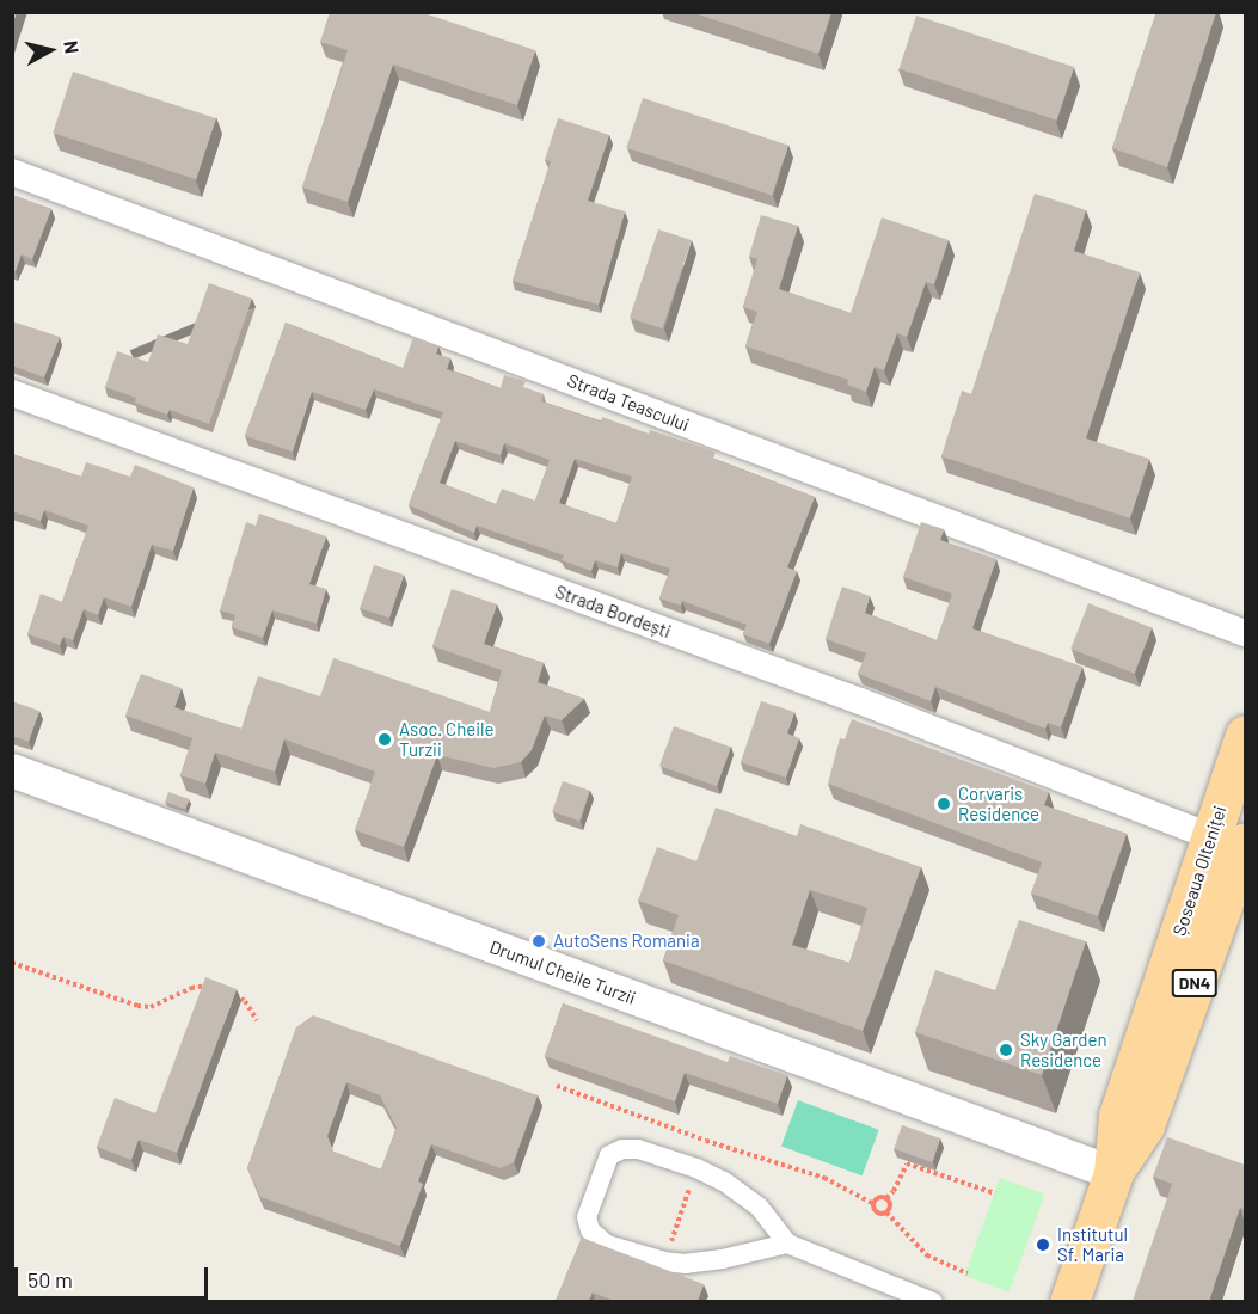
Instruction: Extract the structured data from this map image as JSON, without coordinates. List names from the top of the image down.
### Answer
{
  "streets": {
    "main road": ["Șoseaua Olteniței", "DN4"],
    "street": ["Strada Teascului", "Strada Bordești", "Drumul Cheile Turzii"]
  },
  "crossings": [
    ["Strada Bordești", "Șoseaua Olteniței"],
    ["Șoseaua Olteniței", "Drumul Cheile Turzii"]
  ],
  "places": [
    "Asoc. Cheile Turzii",
    "Corvaris Residence",
    "AutoSens Romania",
    "Sky Garden Residence",
    "Institutul Sf. Maria"
  ],
  "scale_bar": "50 m",
  "north": "right"
}
